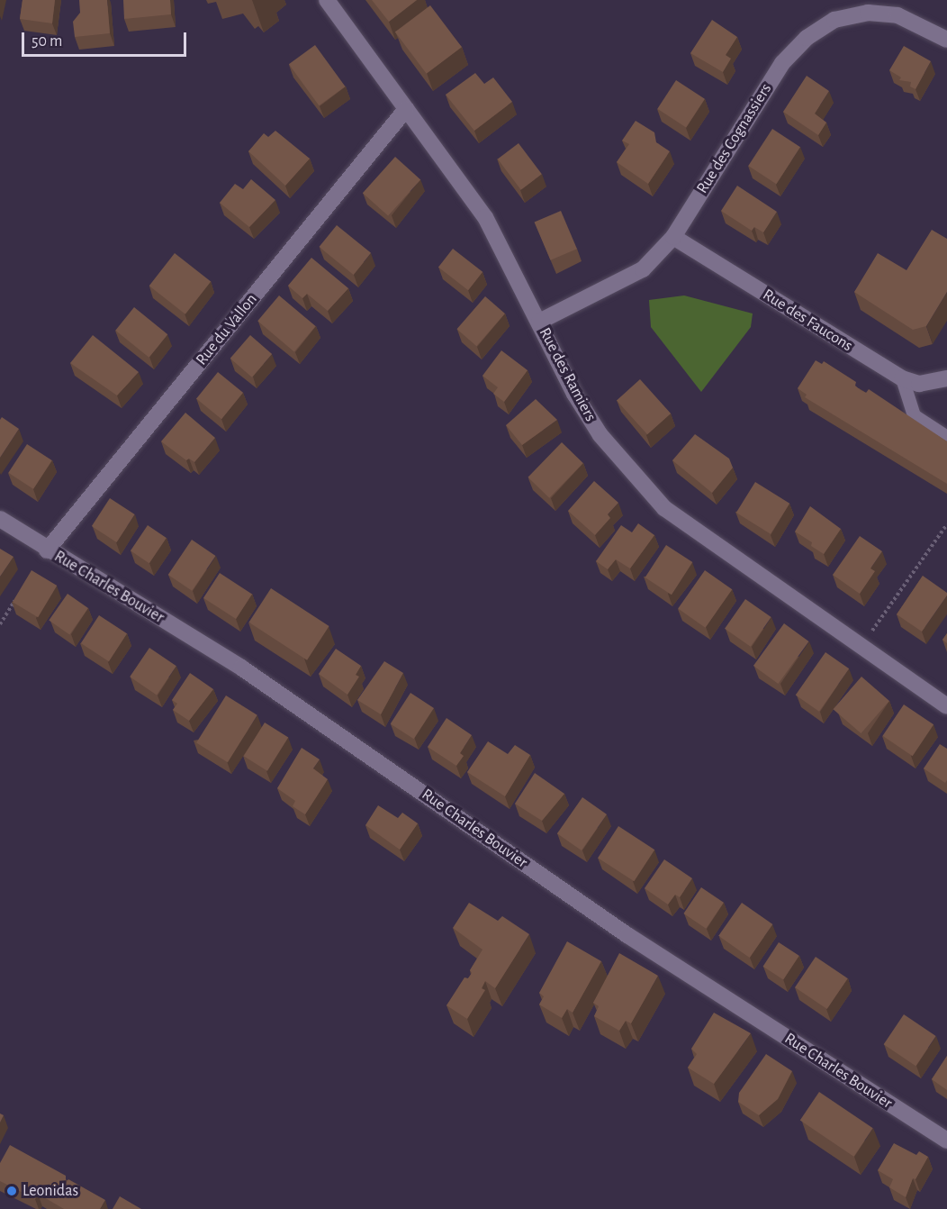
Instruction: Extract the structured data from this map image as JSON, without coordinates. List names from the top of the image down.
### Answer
{
  "streets": {
    "street": [
      "Rue des Cognassiers",
      "Rue des Faucons",
      "Rue du Vallon",
      "Rue des Ramiers",
      "Rue Charles Bouvier"
    ]
  },
  "crossings": [
    ["Rue des Cognassiers", "Rue des Faucons"],
    ["Rue des Cognassiers", "Rue des Ramiers"],
    ["Rue du Vallon", "Rue des Ramiers"],
    ["Rue du Vallon", "Rue Charles Bouvier"]
  ],
  "places": ["Leonidas"],
  "scale_bar": "50 m"
}
